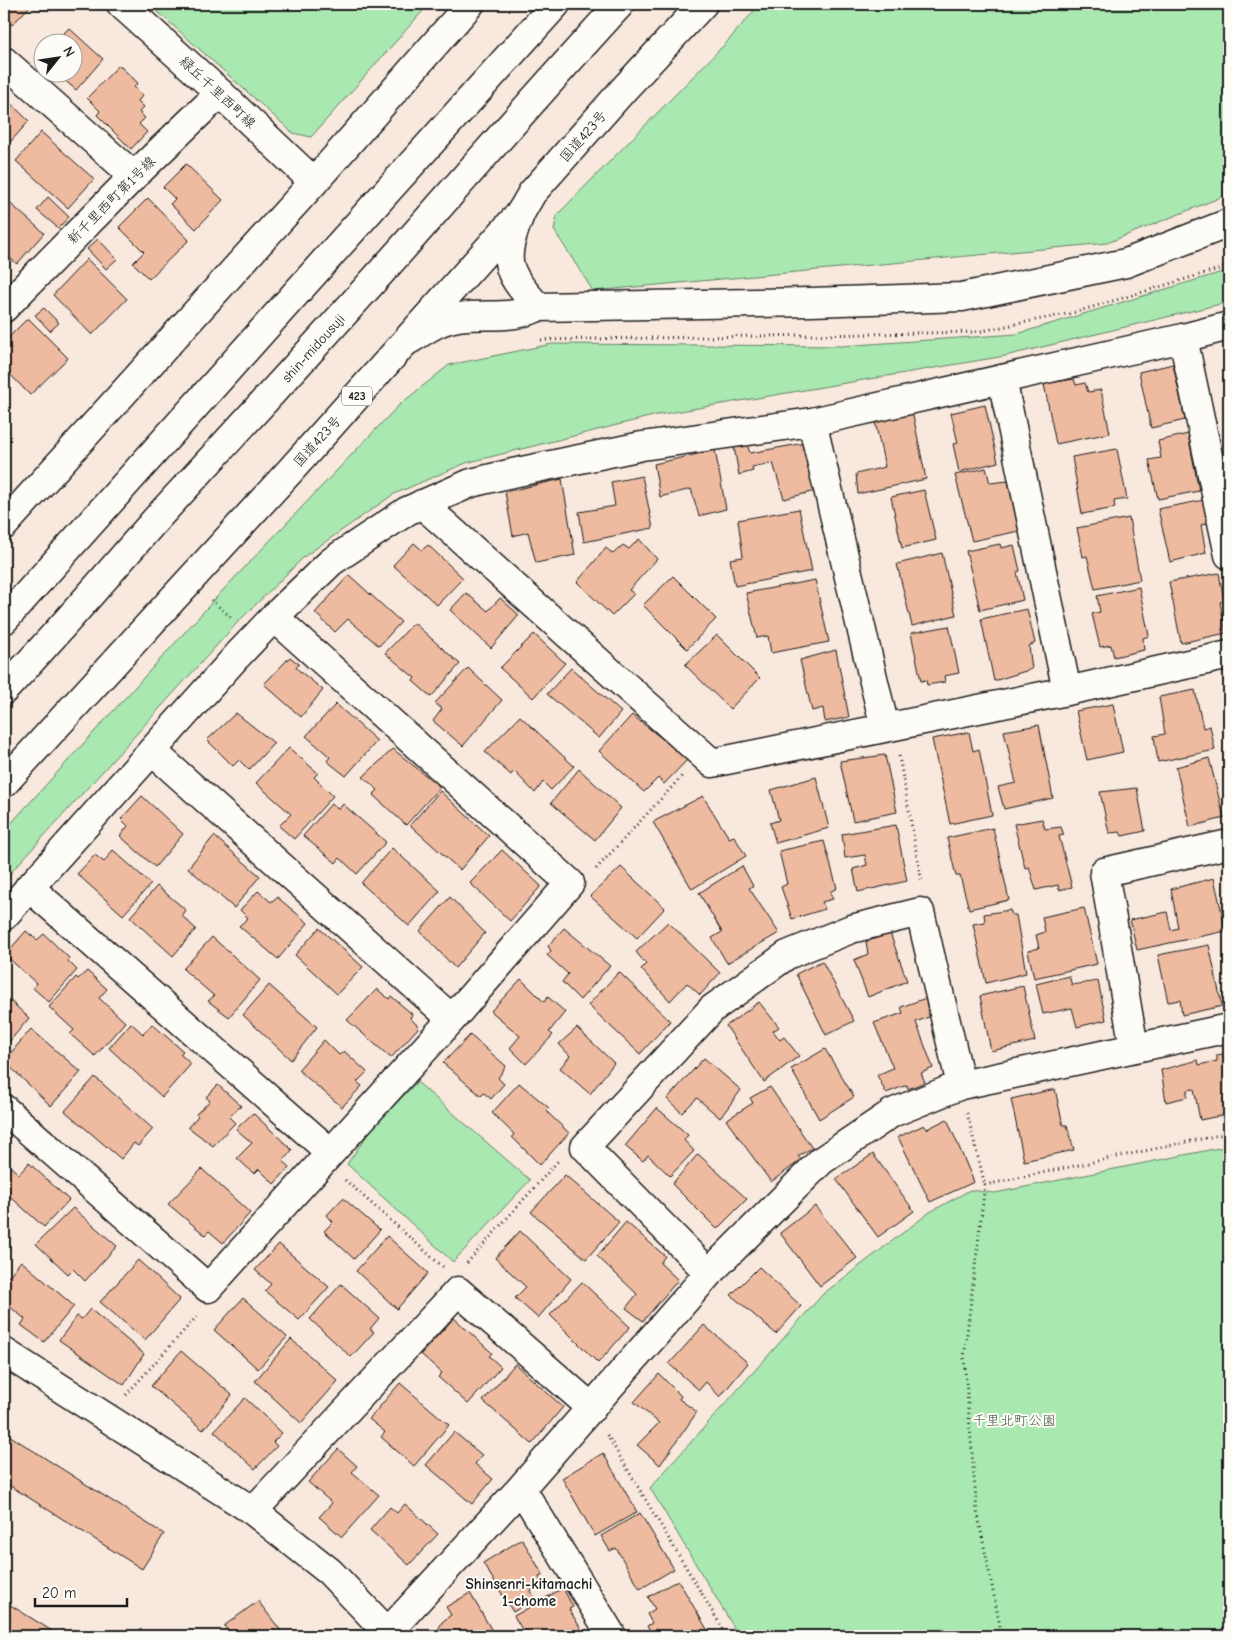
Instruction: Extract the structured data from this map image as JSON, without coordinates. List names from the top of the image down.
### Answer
{
  "streets": {
    "main road": [
      "緑丘千里西町線",
      "国道423号",
      "新千里西町第1号線",
      "shin-midousuji",
      "423"
    ]
  },
  "crossings": [
    ["緑丘千里西町線", "新千里西町第1号線"]
  ],
  "districts": ["Shinsenri-kitamachi 1-chome"],
  "parks": ["千里北町公園"],
  "scale_bar": "20 m",
  "north": "top right"
}
